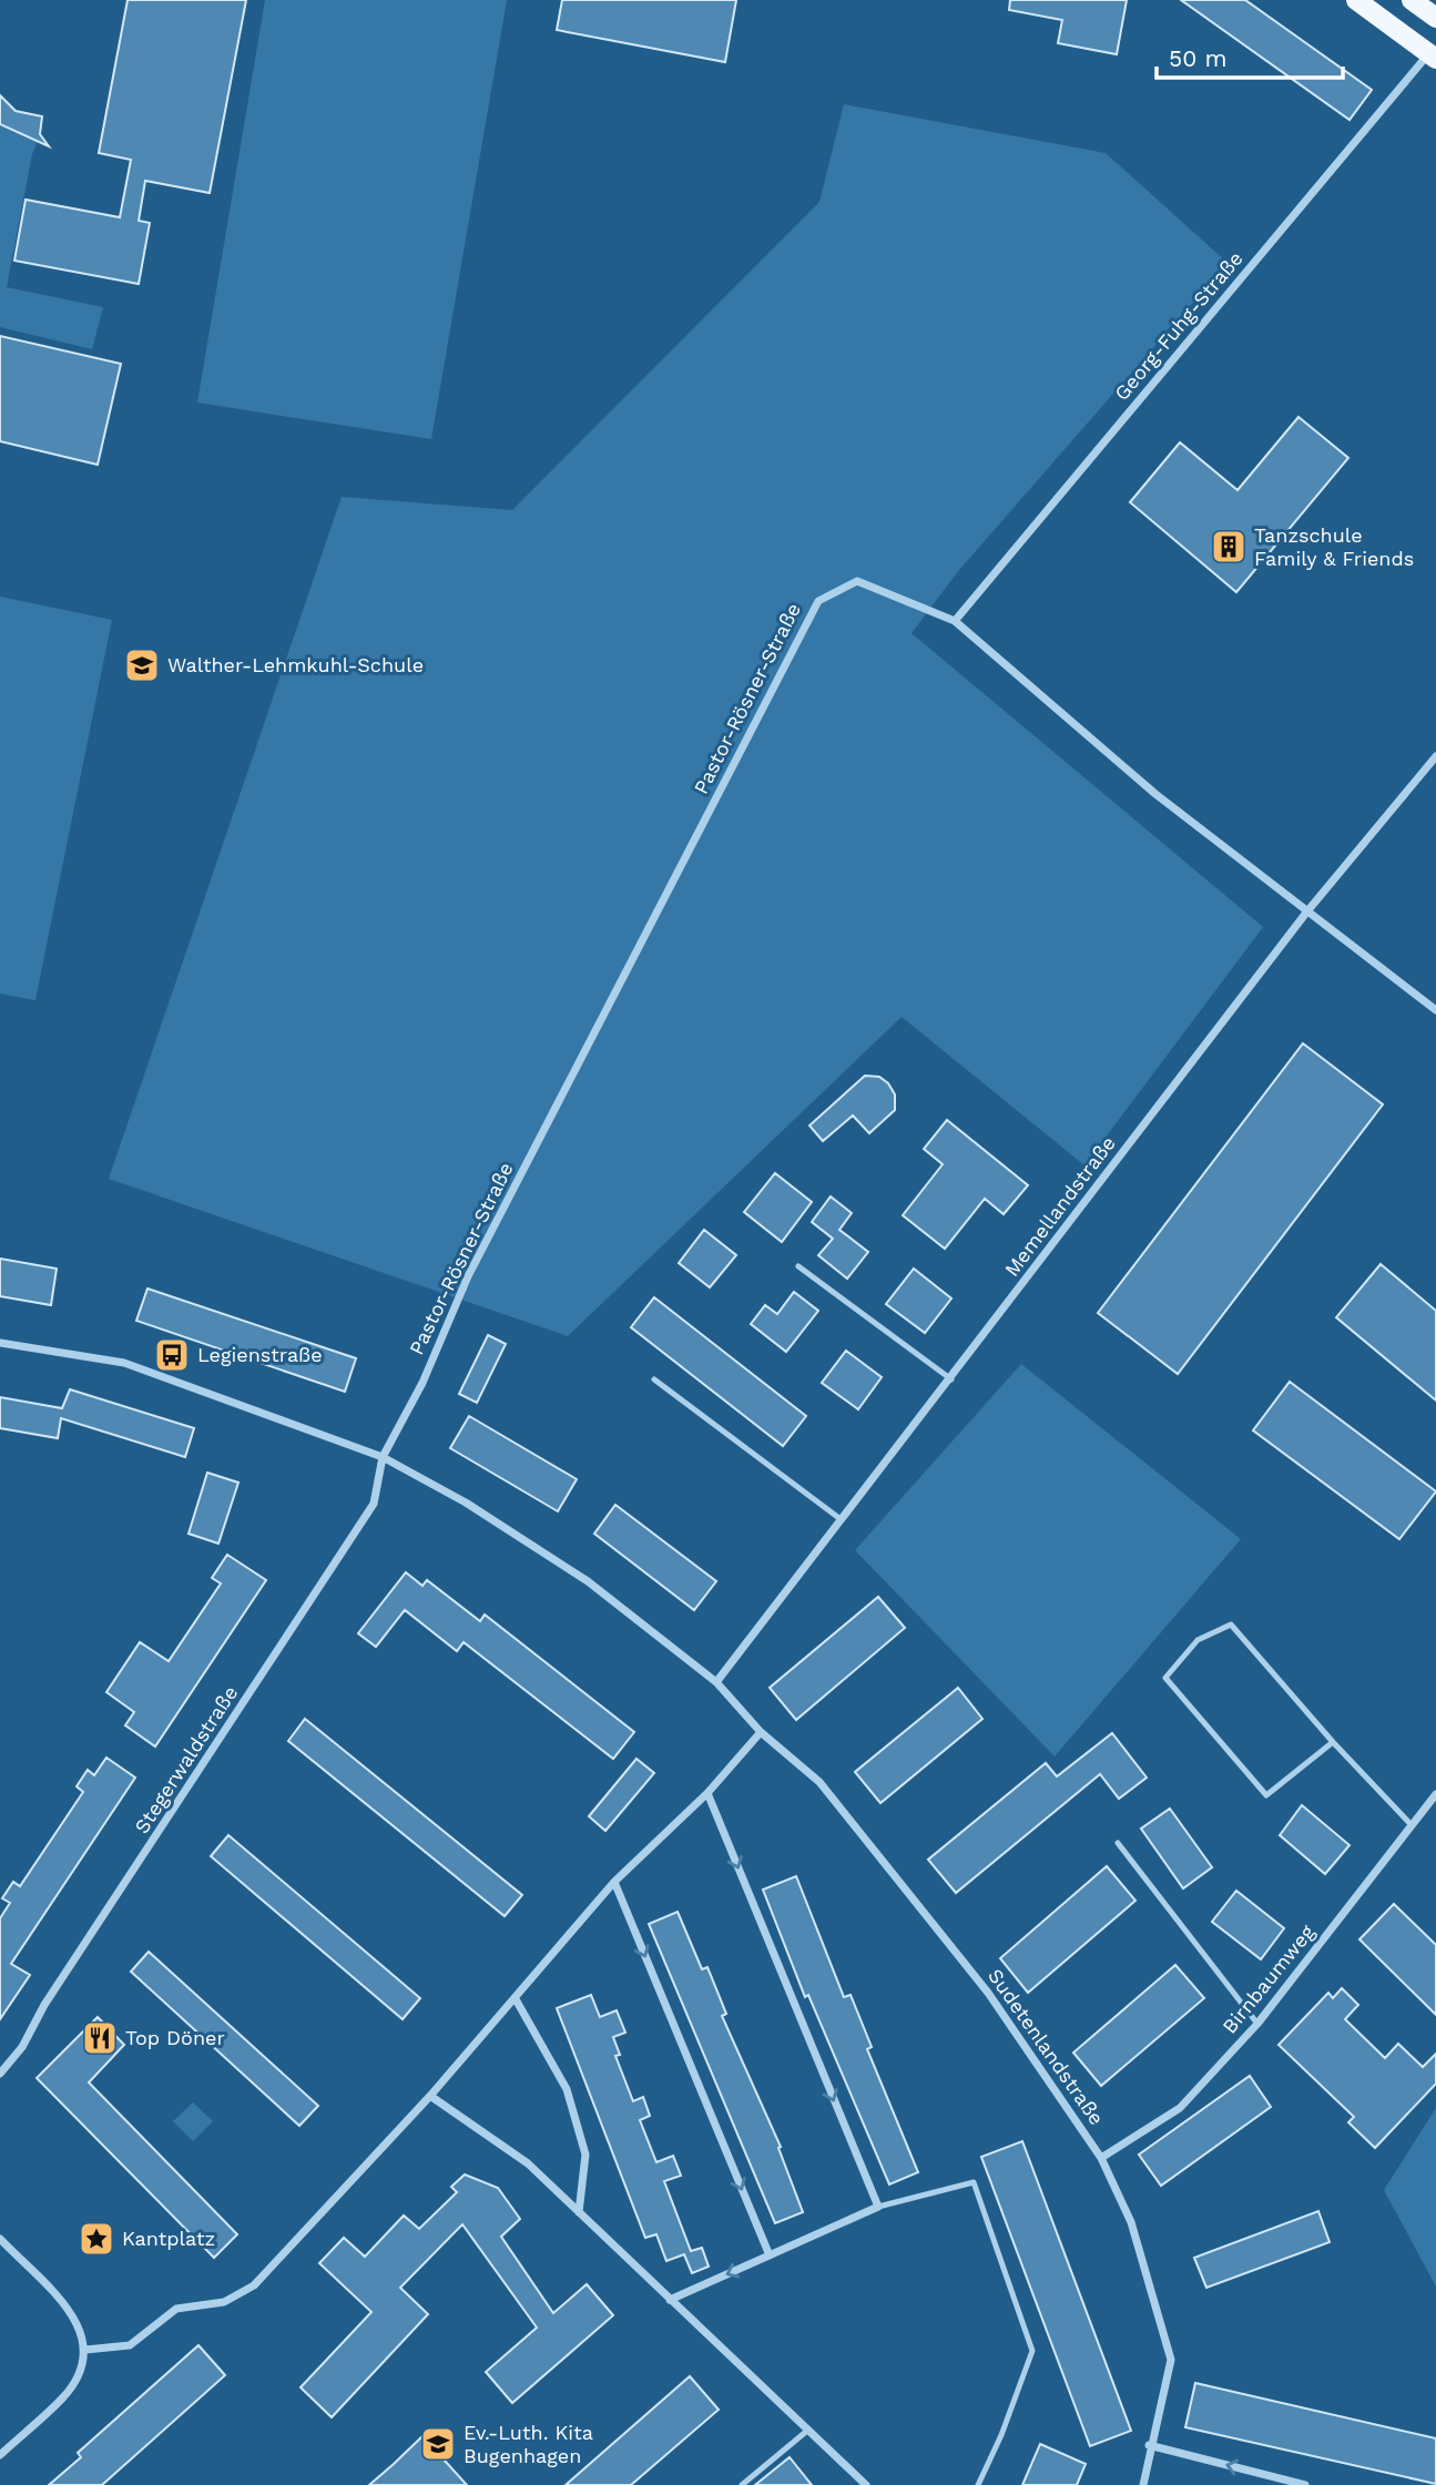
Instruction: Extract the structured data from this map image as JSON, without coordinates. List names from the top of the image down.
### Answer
{
  "streets": {
    "street": [
      "Georg-Fuhg-Straße",
      "Pastor-Rösner-Straße",
      "Memellandstraße",
      "Stegerwaldstraße",
      "Birnbaumweg",
      "Sudetenlandstraße"
    ]
  },
  "crossings": [
    ["Georg-Fuhg-Straße", "Pastor-Rösner-Straße"],
    ["Pastor-Rösner-Straße", "Memellandstraße"],
    ["Pastor-Rösner-Straße", "Stegerwaldstraße"],
    ["Memellandstraße", "Sudetenlandstraße"],
    ["Birnbaumweg", "Sudetenlandstraße"]
  ],
  "places": {
    "building": ["Tanzschule Family & Friends"],
    "school or university": ["Walther-Lehmkuhl-Schule", "Ev.-Luth. Kita Bugenhagen"],
    "bus stop": ["Legienstraße"],
    "restaurant": ["Top Döner"],
    "place": ["Kantplatz"]
  },
  "scale_bar": "50 m"
}
